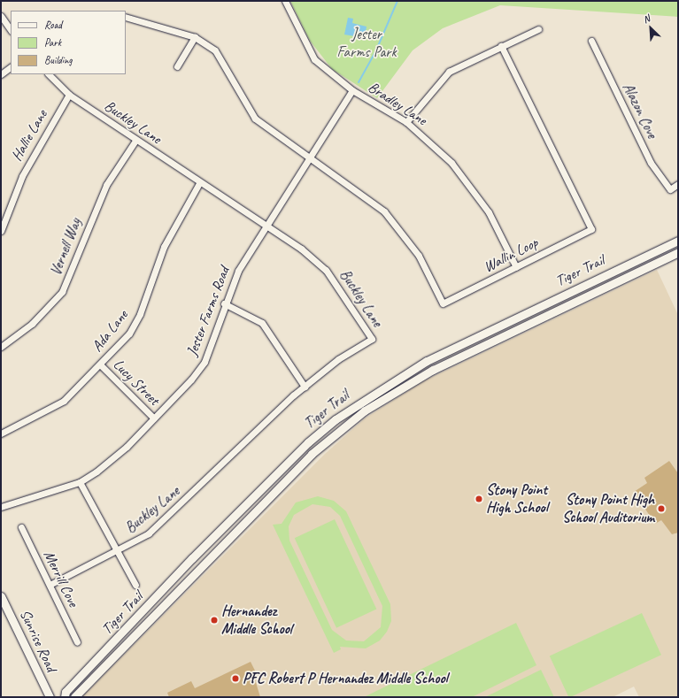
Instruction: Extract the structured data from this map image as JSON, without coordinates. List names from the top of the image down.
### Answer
{
  "streets": {
    "street": [
      "Bradley Lane",
      "Alazon Cove",
      "Buckley Lane",
      "Hallie Lane",
      "Vernell Way",
      "Wallin Loop",
      "Tiger Trail",
      "Jester Farms Road",
      "Ada Lane",
      "Lucy Street",
      "Merrill Cove",
      "Sunrise Road"
    ]
  },
  "crossings": [
    ["Bradley Lane", "Wallin Loop"],
    ["Bradley Lane", "Jester Farms Road"],
    ["Buckley Lane", "Hallie Lane"],
    ["Buckley Lane", "Vernell Way"],
    ["Buckley Lane", "Jester Farms Road"],
    ["Buckley Lane", "Ada Lane"],
    ["Buckley Lane", "Merrill Cove"],
    ["Wallin Loop", "Jester Farms Road"],
    ["Jester Farms Road", "Lucy Street"],
    ["Ada Lane", "Lucy Street"]
  ],
  "parks": ["Jester Farms Park"],
  "places": [
    "Stony Point High School",
    "Stony Point High School Auditorium",
    "Hernandez Middle School",
    "PFC Robert P Hernandez Middle School"
  ],
  "legend": ["Road", "Park", "Building"],
  "north": "top left"
}
